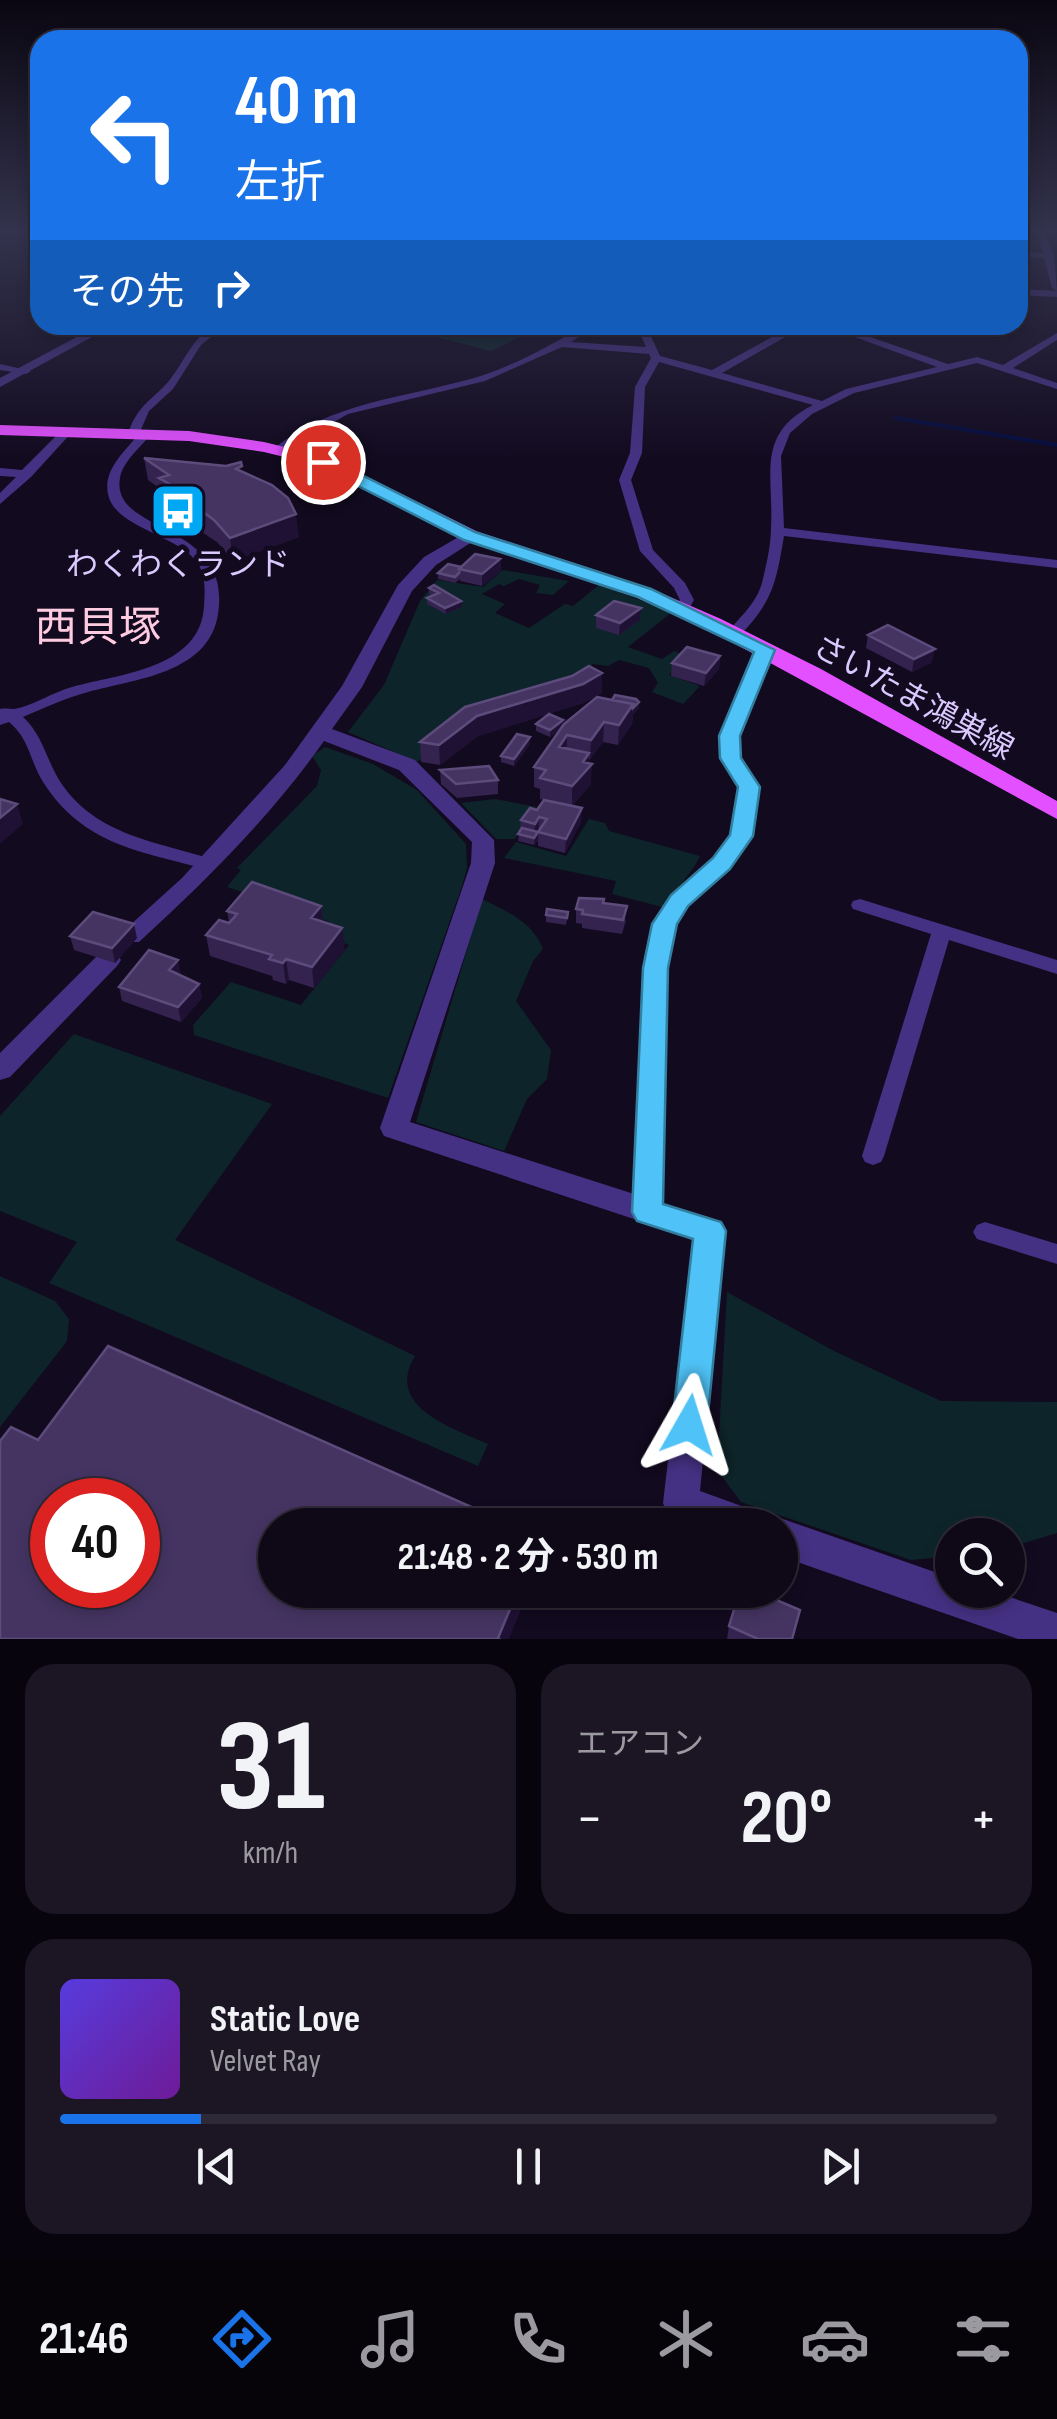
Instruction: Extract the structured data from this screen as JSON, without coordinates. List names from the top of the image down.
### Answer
{
  "streets": {
    "main road": ["さいたま鴻巣線"]
  },
  "districts": ["西貝塚"],
  "places": {
    "bus stop": ["わくわくランド"]
  },
  "page": {
    "turn": ["40 m", "左折"],
    "then": "その先",
    "limit": "40",
    "trip": "21:48 · 2 分 · 530 m",
    "tile": [
      ["31", "km/h"],
      "エアコン"
    ],
    "heat": ["−", "20°", "+"],
    "song": ["Static Love", "Velvet Ray"],
    "tabs": "21:46"
  }
}
